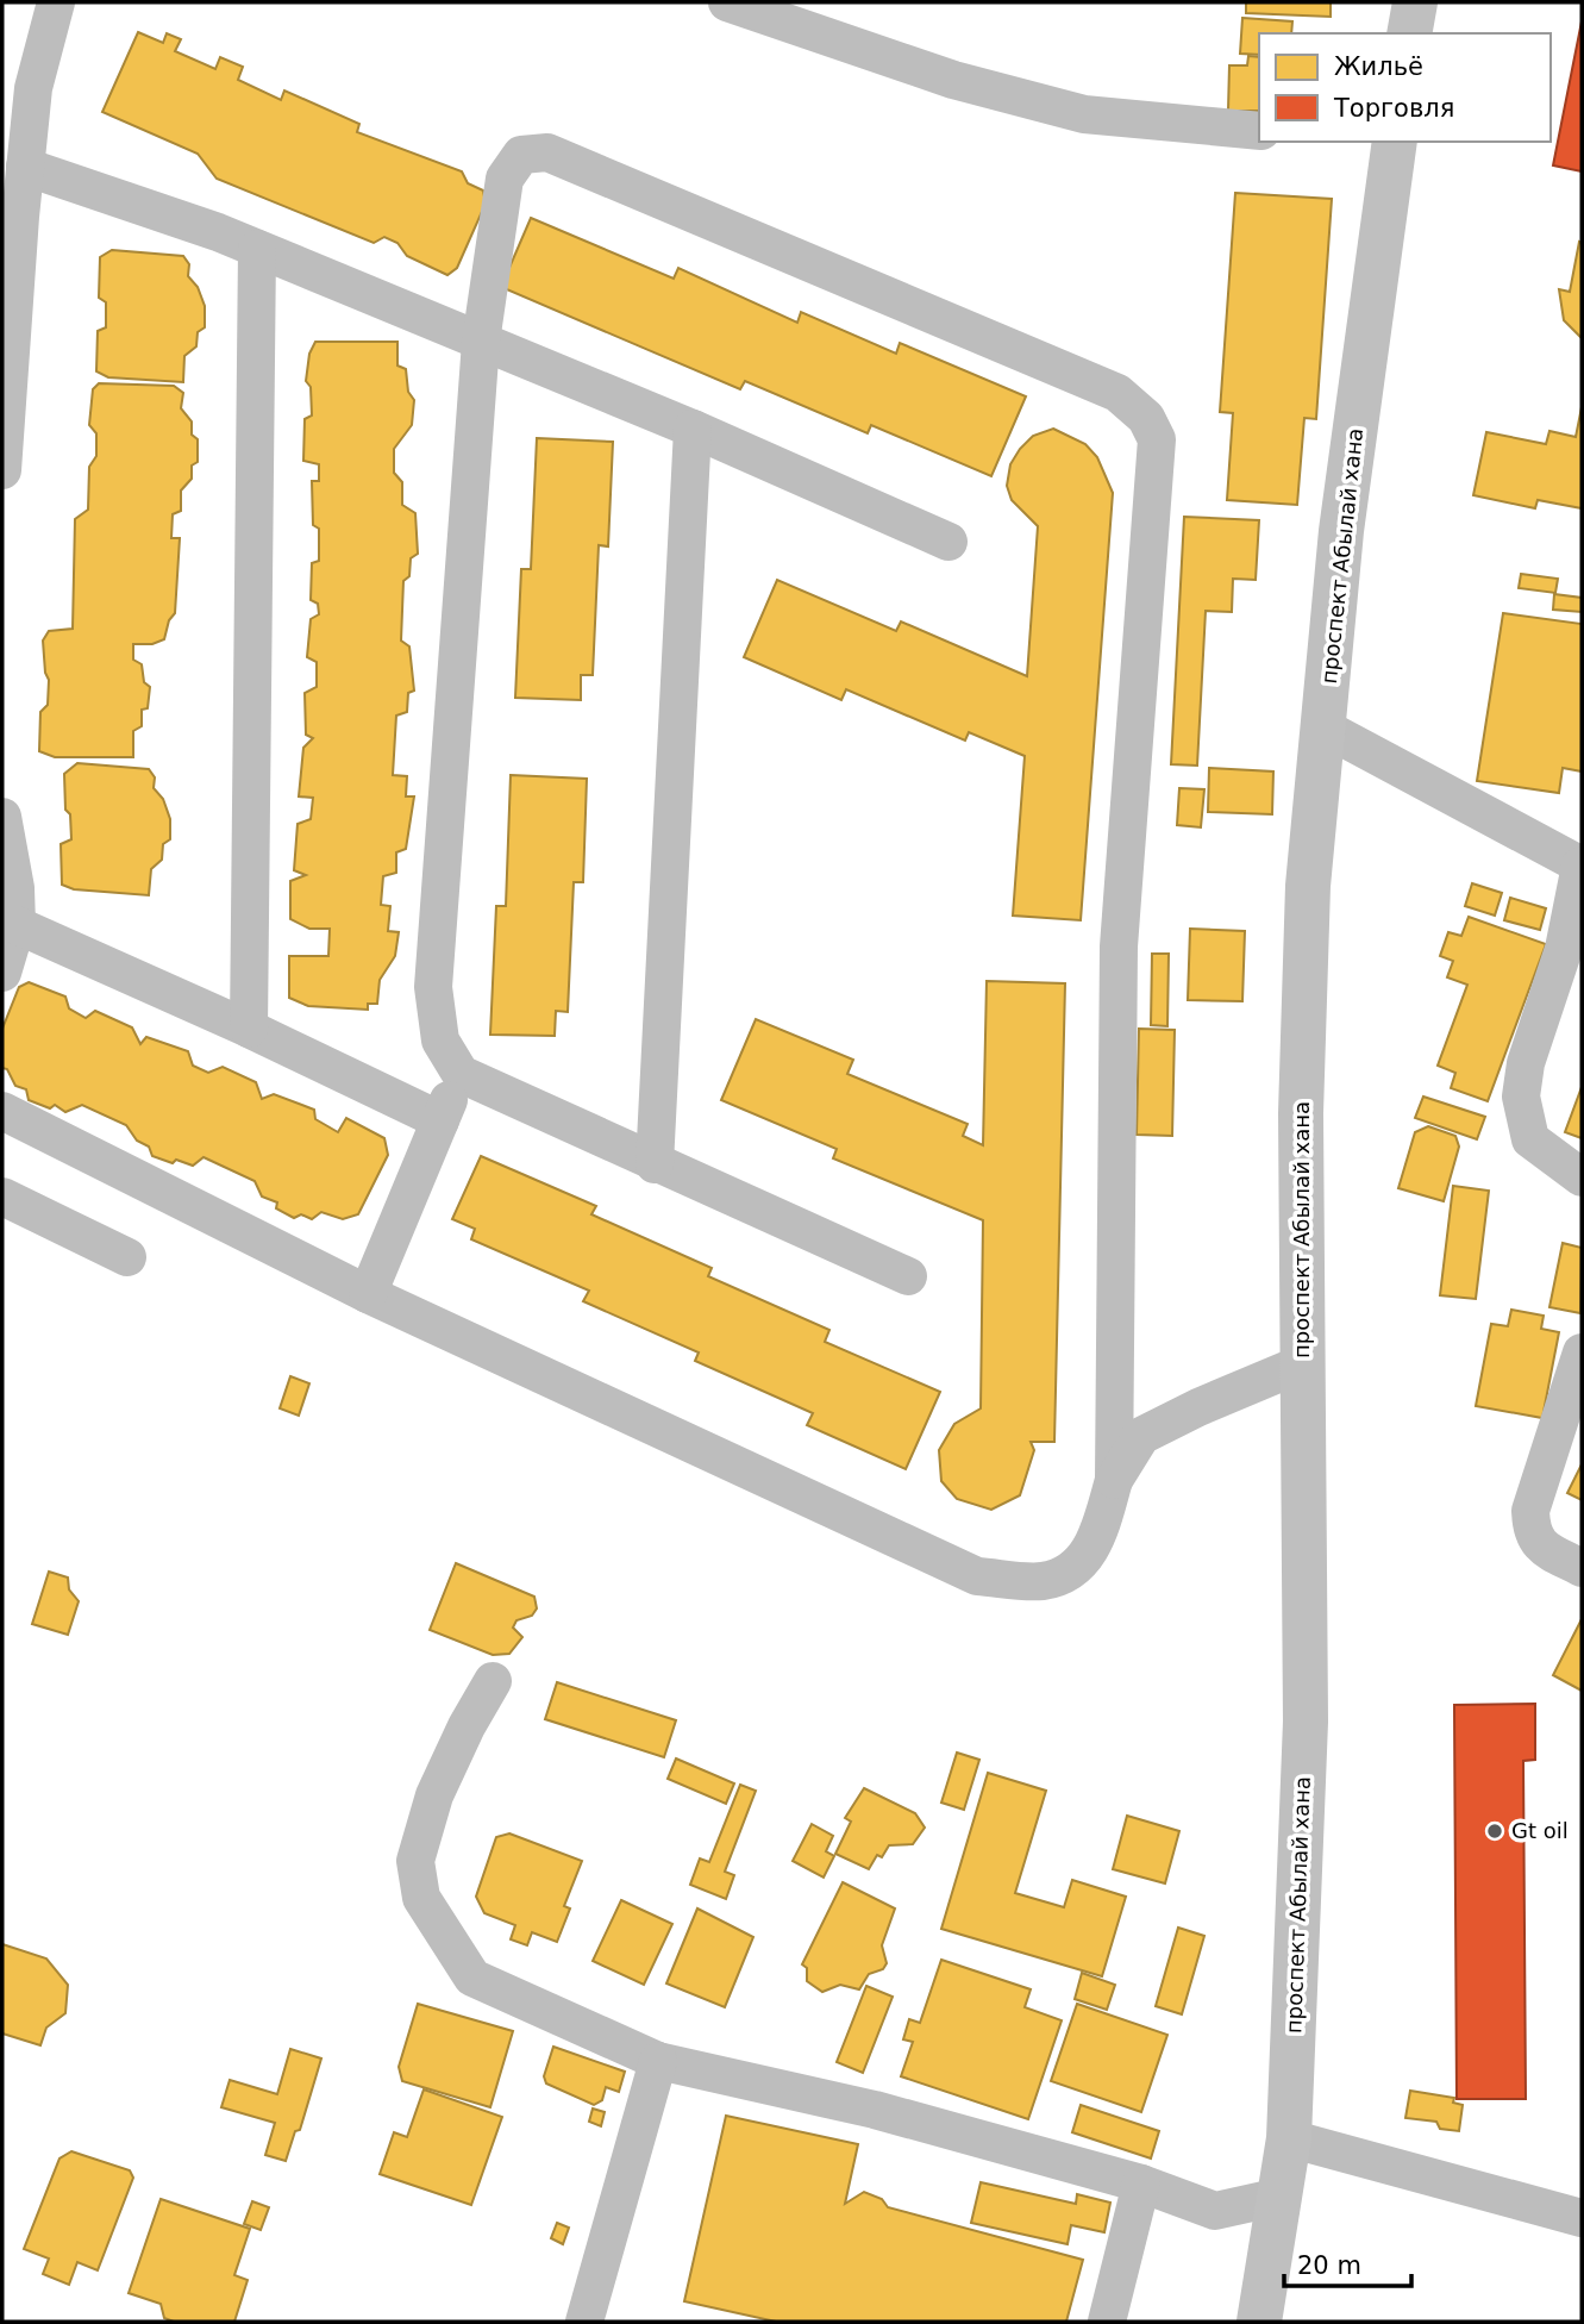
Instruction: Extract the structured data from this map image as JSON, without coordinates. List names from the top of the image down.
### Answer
{
  "streets": {
    "main road": ["проспект Абылай хана"]
  },
  "places": ["Gt oil"],
  "legend": ["Жильё", "Торговля"],
  "scale_bar": "20 m"
}
